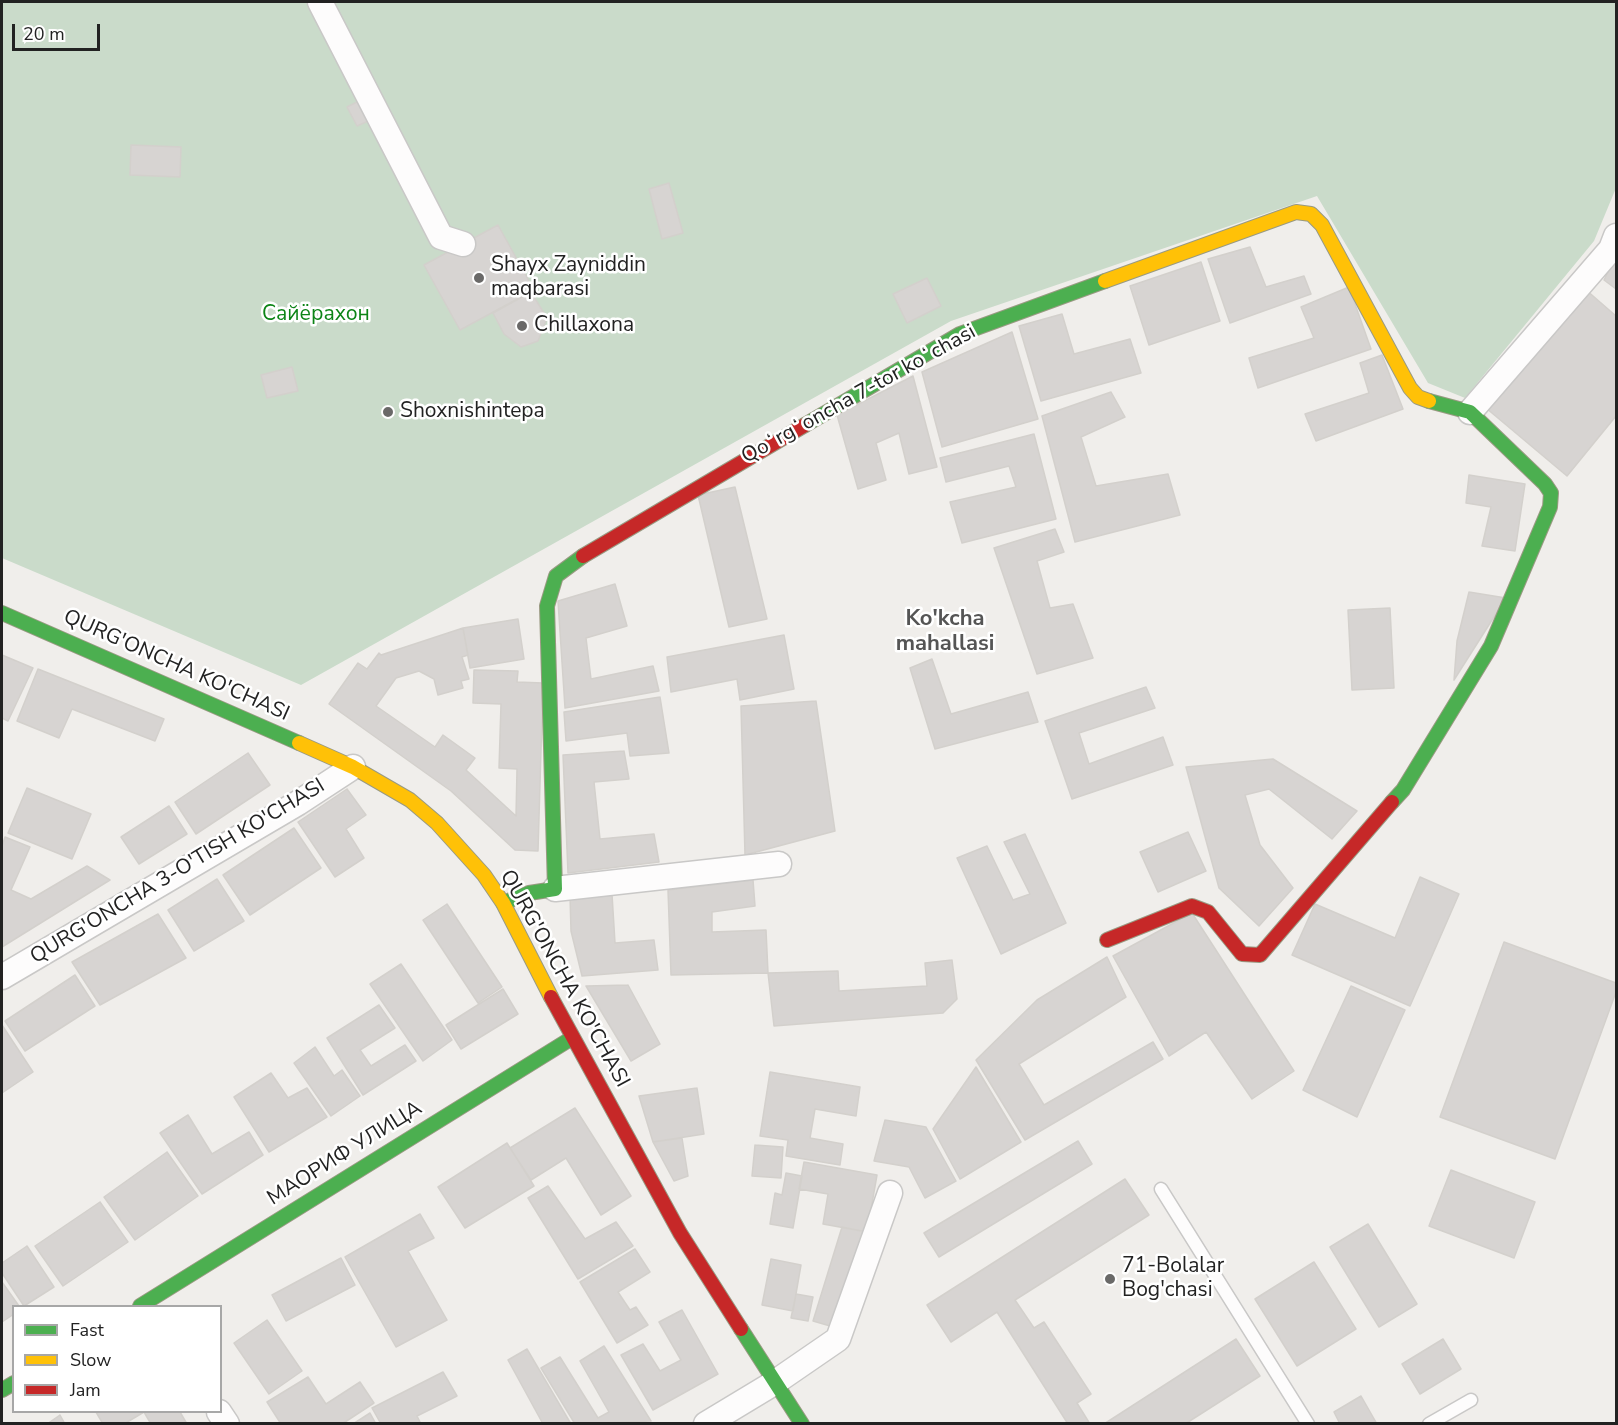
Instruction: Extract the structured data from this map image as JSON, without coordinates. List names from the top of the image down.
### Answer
{
  "streets": {
    "street": [
      "Qoʻrgʻoncha 7-tor koʻchasi",
      "QURG'ONCHA KO'CHASI",
      "QURG'ONCHA 3-O'TISH KO'CHASI",
      "МАОРИФ УЛИЦА"
    ]
  },
  "crossings": [
    ["QURG'ONCHA KO'CHASI", "QURG'ONCHA 3-O'TISH KO'CHASI"],
    ["QURG'ONCHA KO'CHASI", "МАОРИФ УЛИЦА"]
  ],
  "districts": ["Ko'kcha mahallasi"],
  "parks": ["Сайёрахон"],
  "places": [
    "Shayx Zayniddin maqbarasi",
    "Chillaxona",
    "Shoxnishintepa",
    "71-Bolalar Bog'chasi"
  ],
  "legend": ["Fast", "Slow", "Jam"],
  "scale_bar": "20 m"
}
